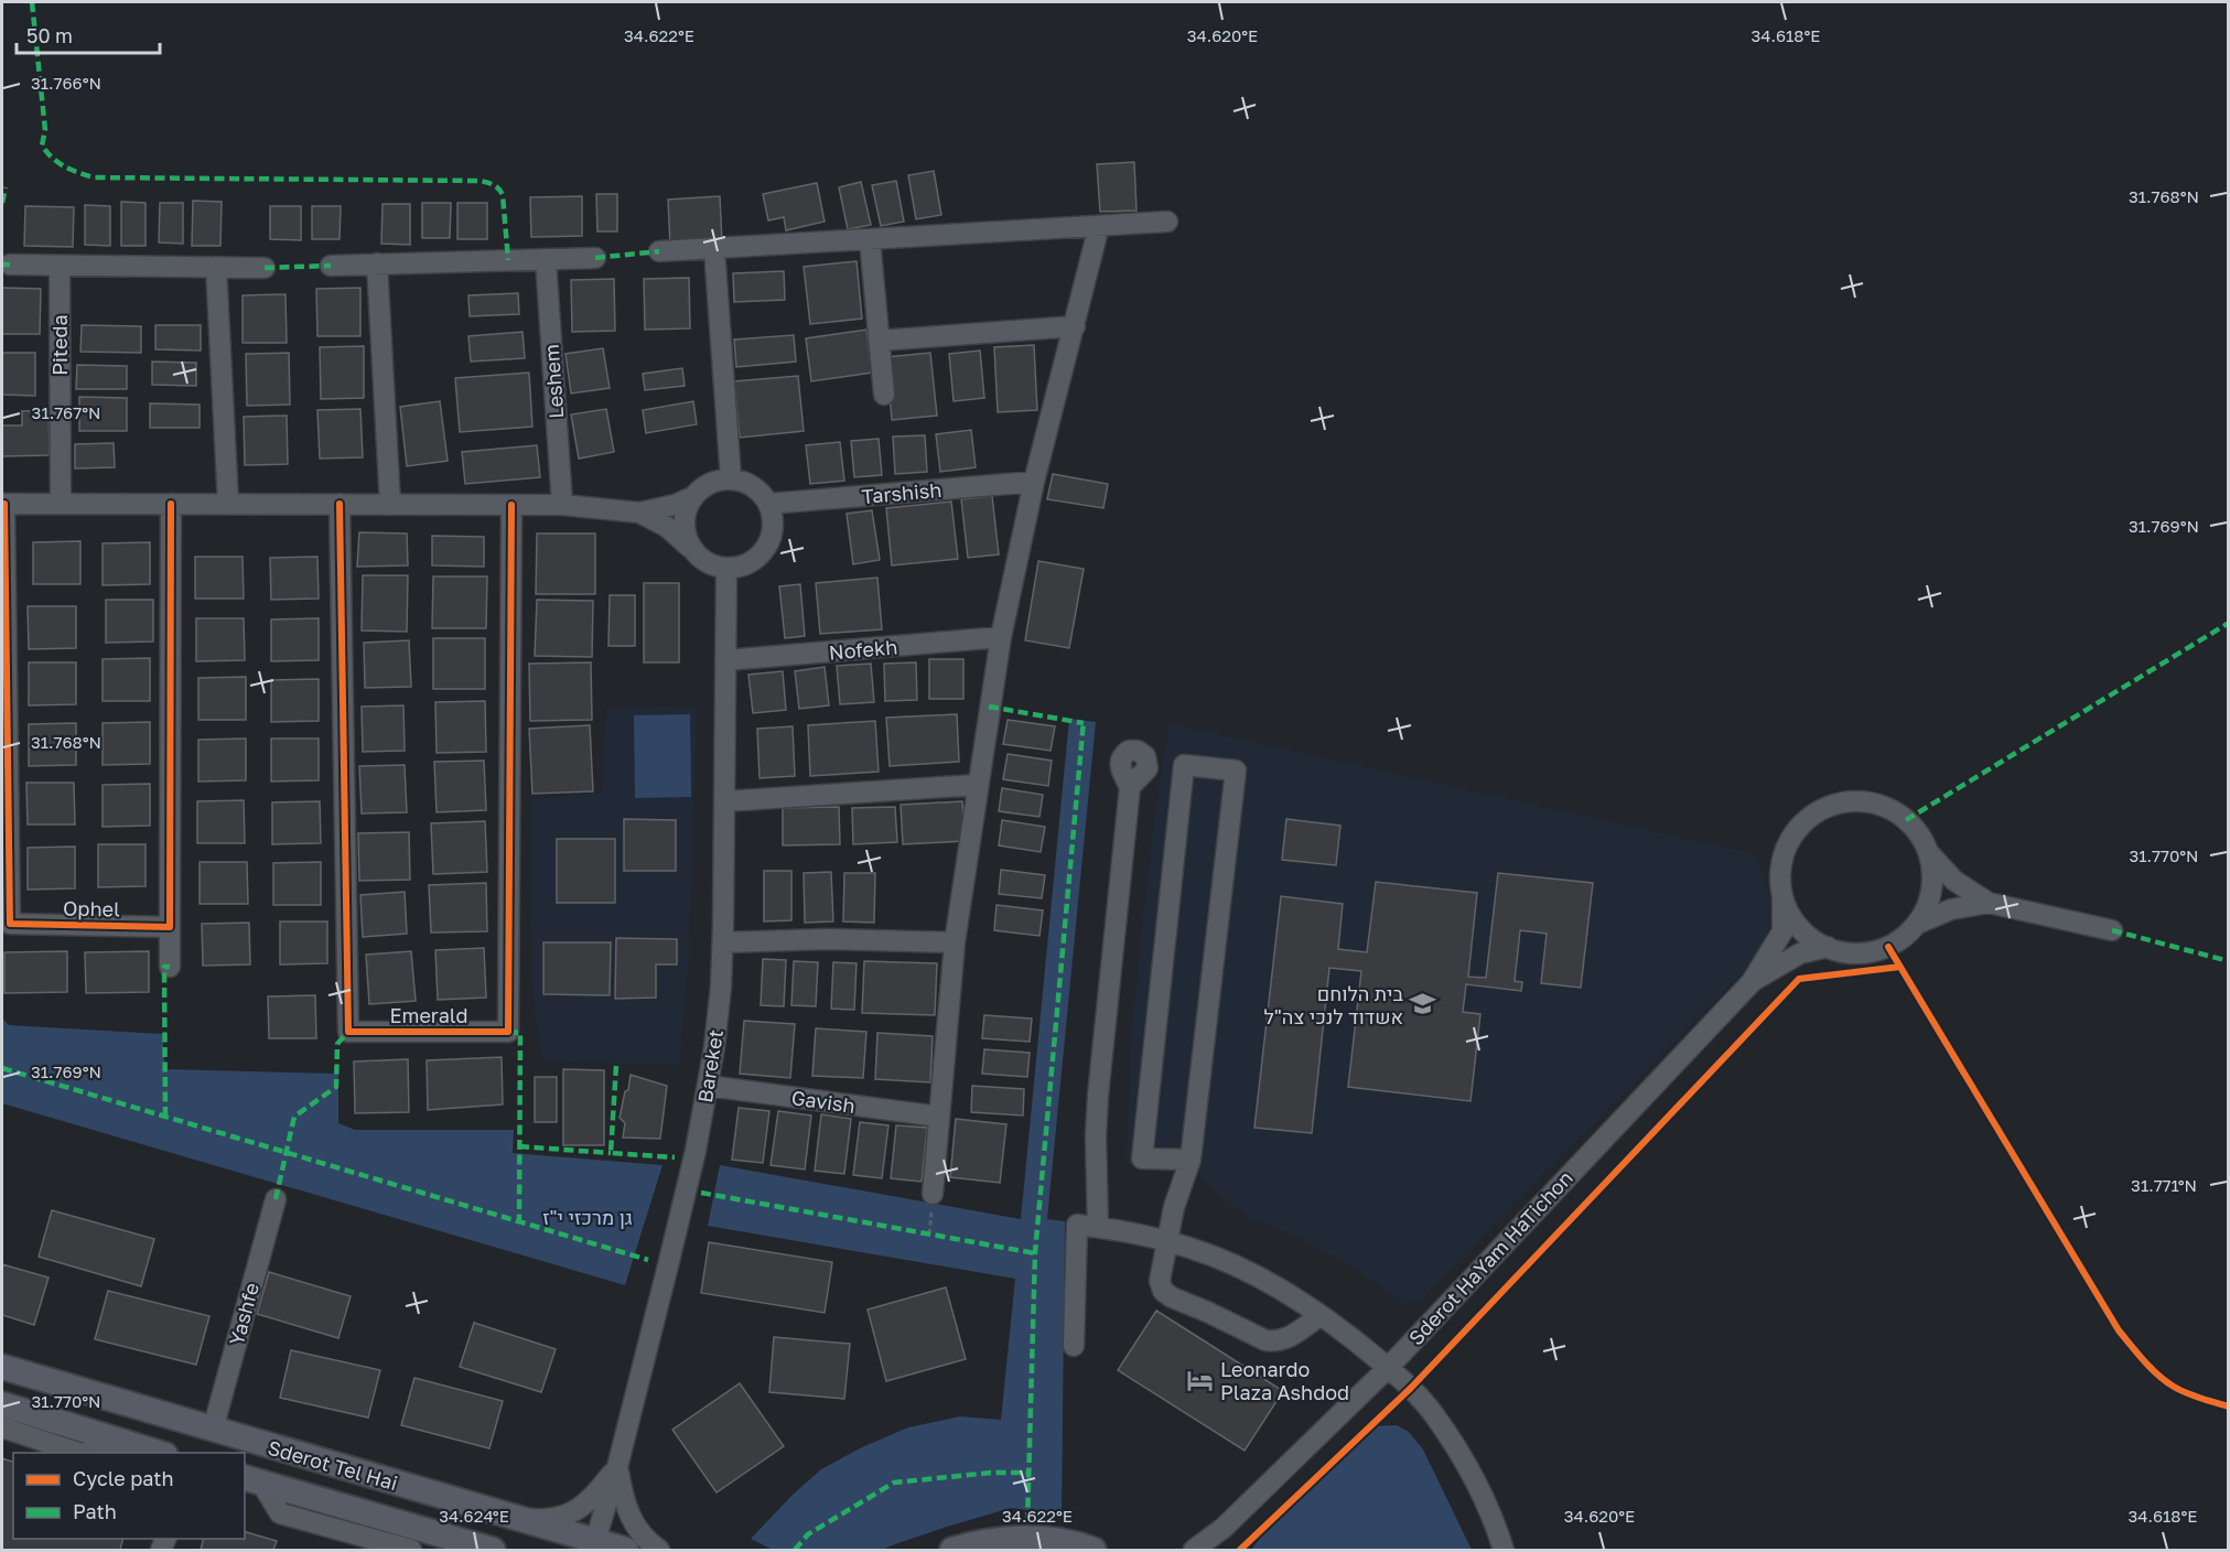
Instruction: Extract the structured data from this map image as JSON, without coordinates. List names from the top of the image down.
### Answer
{
  "streets": {
    "main road": ["Sderot Tel Hai"],
    "street": [
      "Piteda",
      "Leshem",
      "Tarshish",
      "Nofekh",
      "Ophel",
      "Emerald",
      "Bareket",
      "Gavish",
      "Sderot HaYam HaTichon",
      "Yashfe"
    ]
  },
  "crossings": [
    ["Tarshish", "Bareket"],
    ["Nofekh", "Bareket"],
    ["Bareket", "Gavish"],
    ["Bareket", "Sderot Tel Hai"],
    ["Yashfe", "Sderot Tel Hai"]
  ],
  "parks": ["גן מרכזי י\"ז"],
  "places": {
    "school or university": ["בית הלוחם אשדוד לנכי צה\"ל"],
    "hotel": ["Leonardo Plaza Ashdod"]
  },
  "legend": ["Cycle path", "Path"],
  "scale_bar": "50 m",
  "coordinates": [
    "34.622°E",
    "34.620°E",
    "34.618°E",
    "31.766°N",
    "31.768°N",
    "31.767°N",
    "31.769°N",
    "31.770°N",
    "31.771°N",
    "34.624°E"
  ]
}
